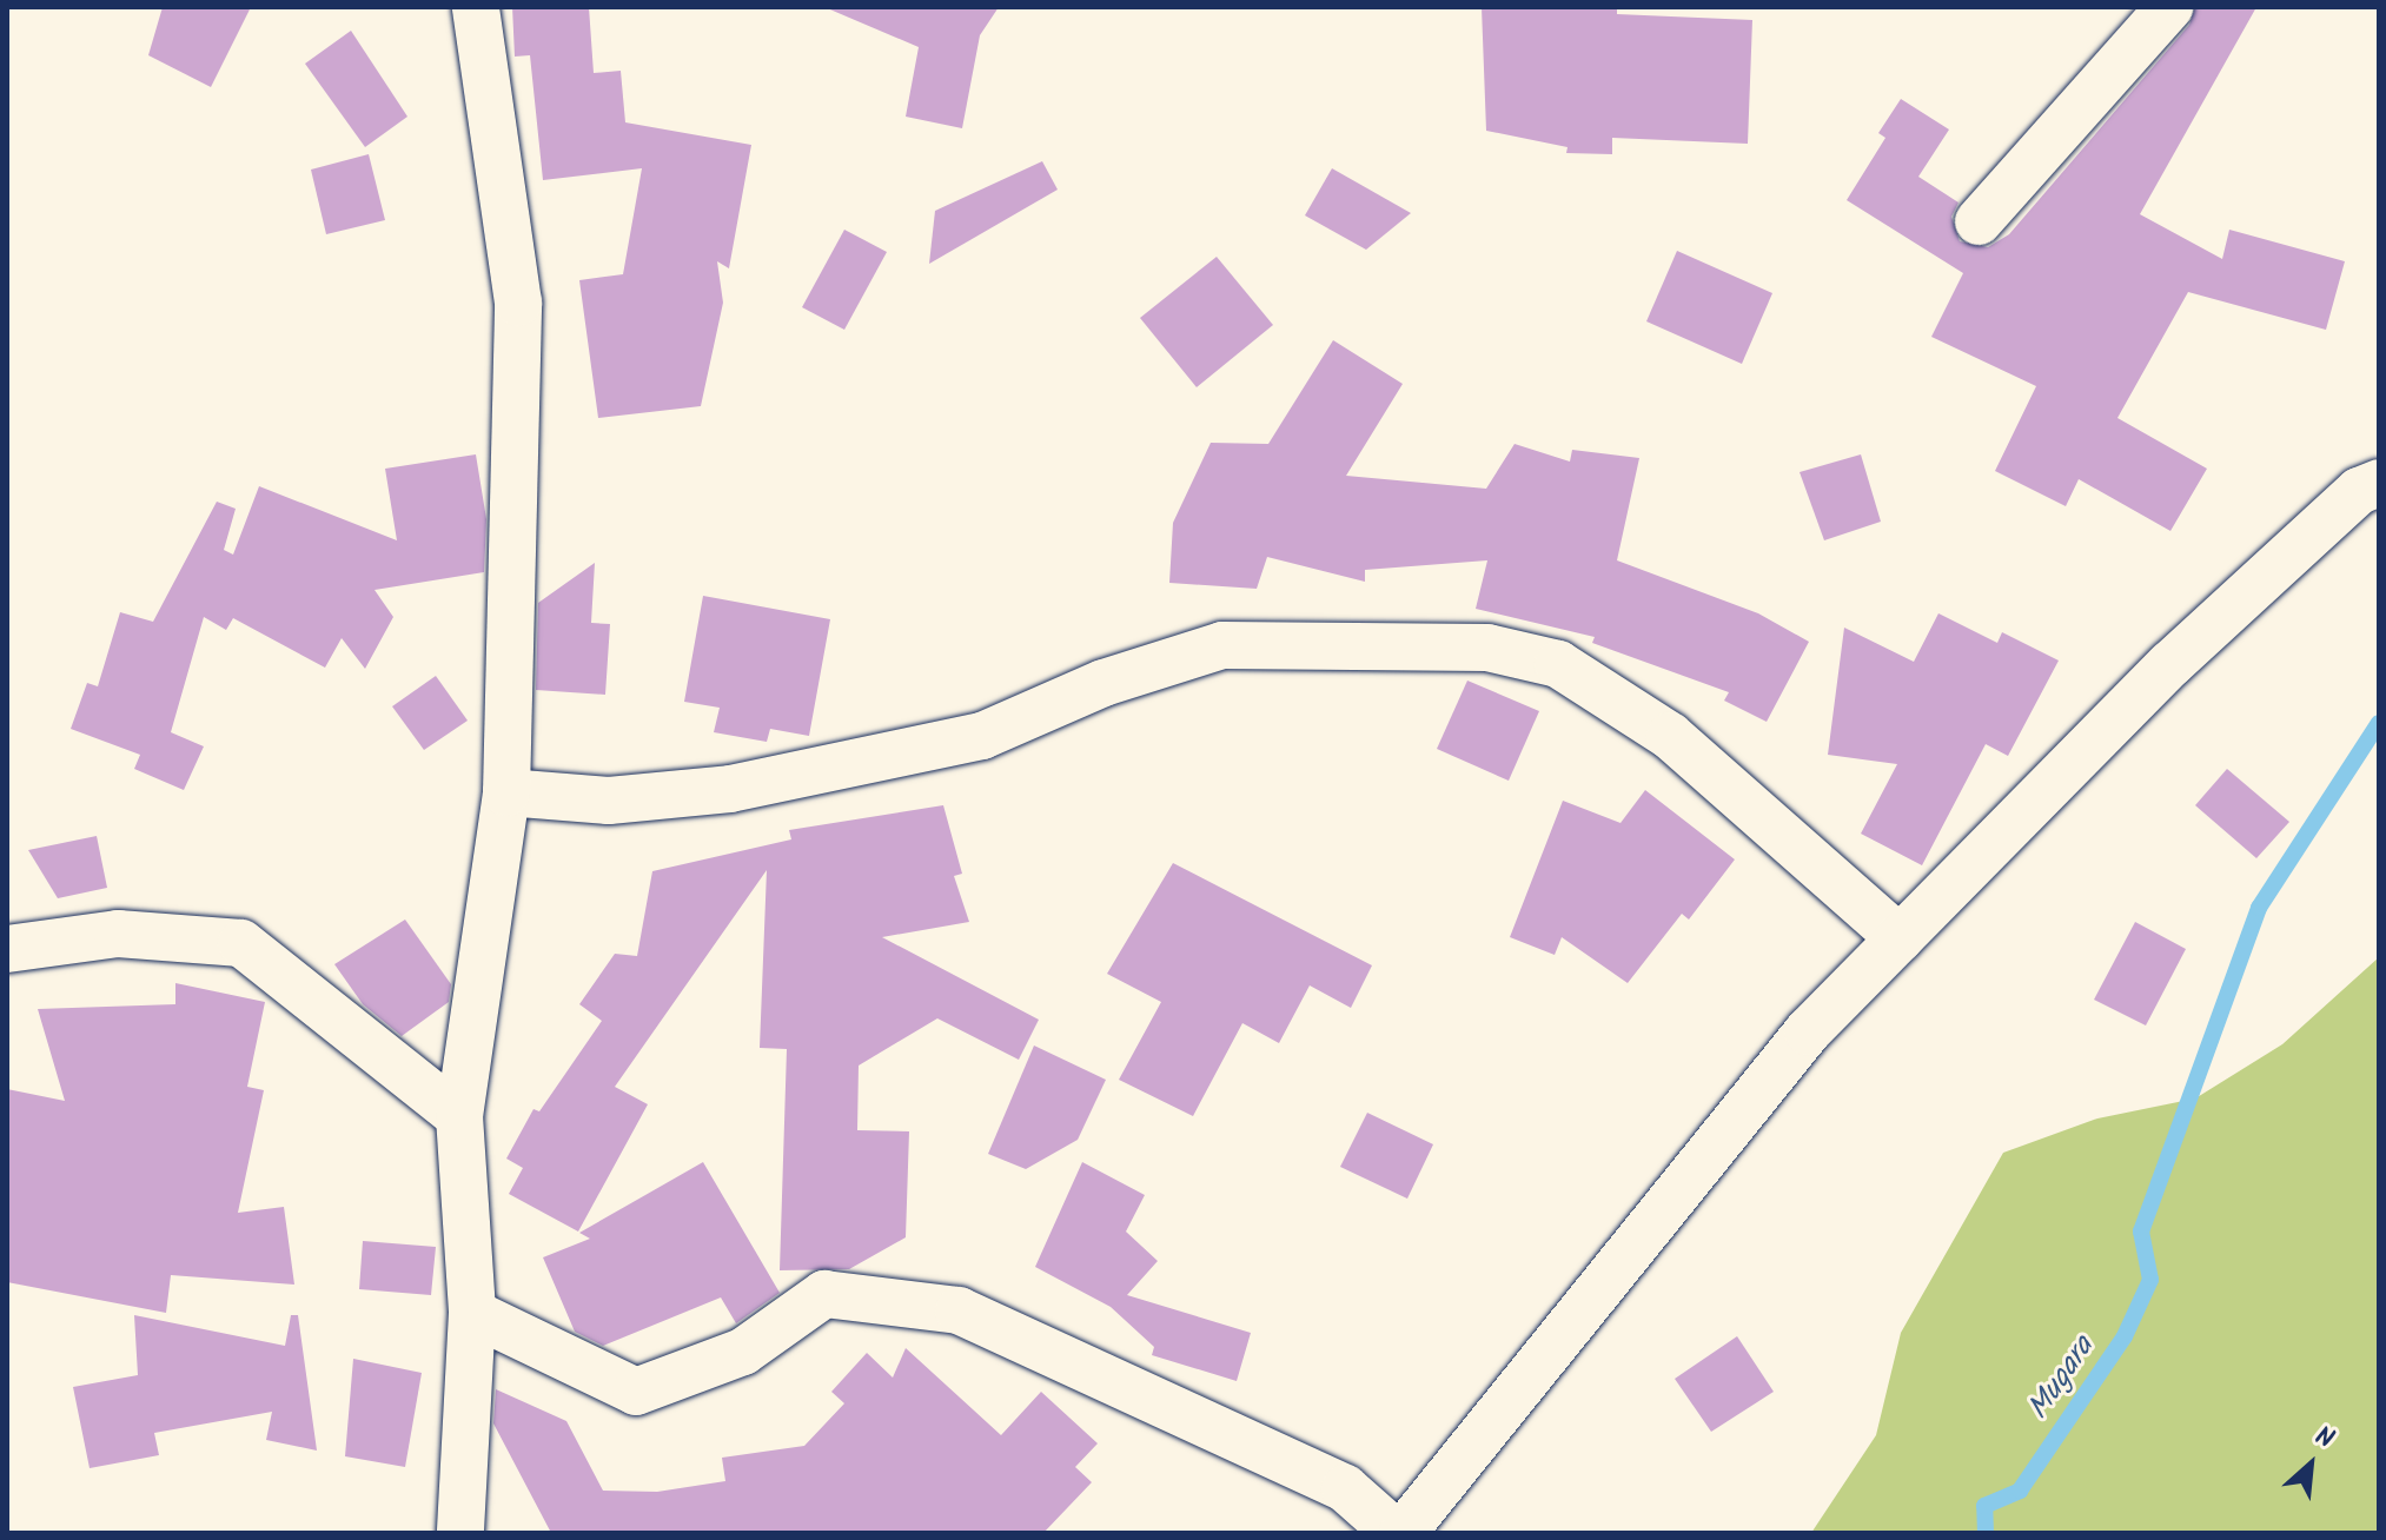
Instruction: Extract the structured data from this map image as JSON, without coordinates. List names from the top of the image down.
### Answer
{
  "water": ["Mugara"],
  "north": "top right"
}
